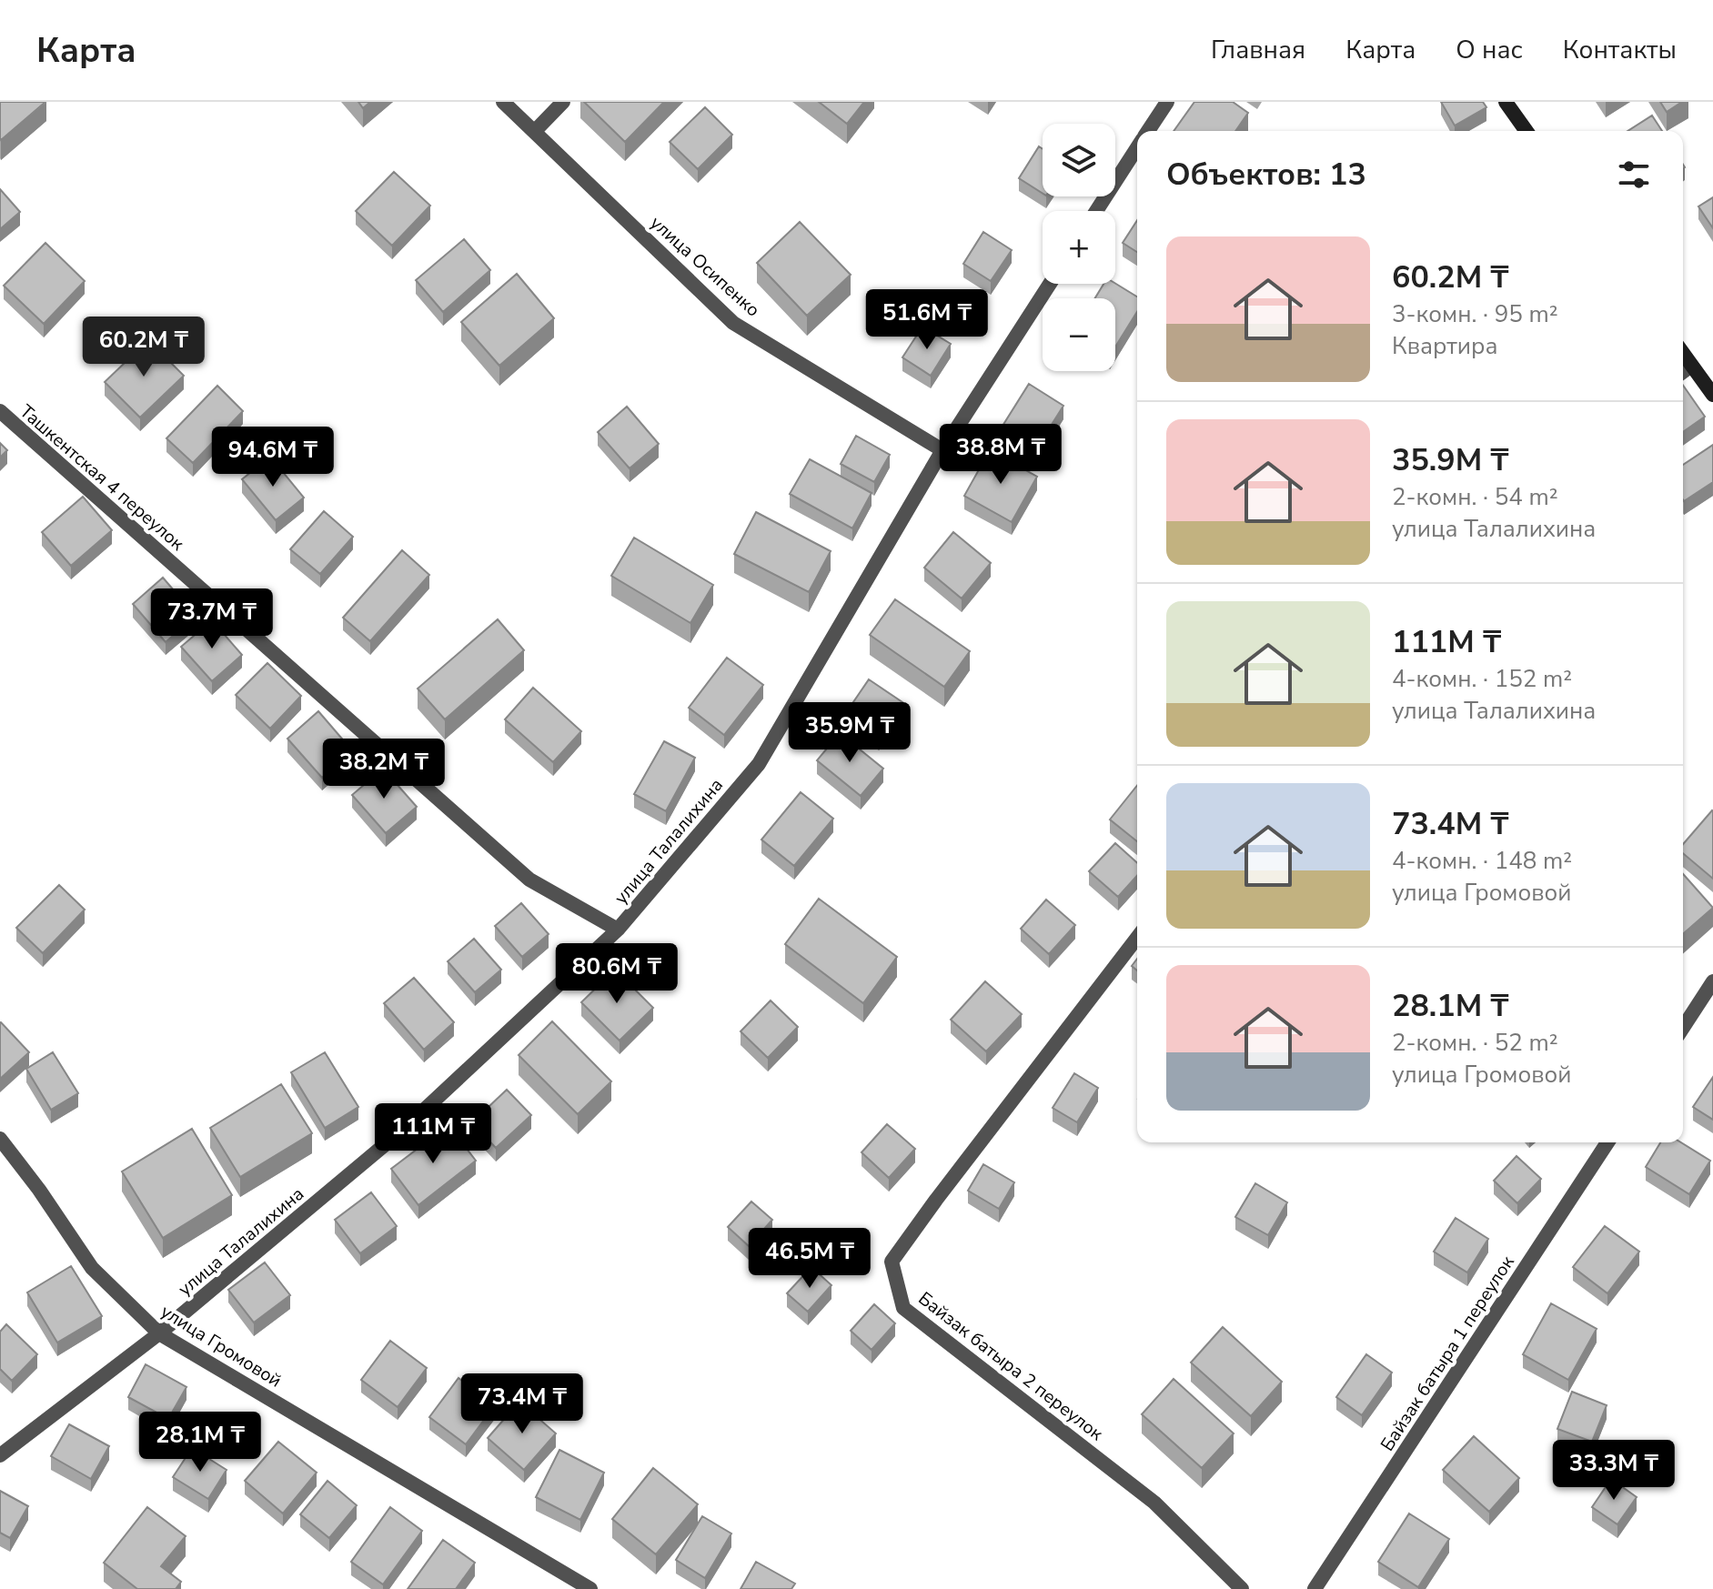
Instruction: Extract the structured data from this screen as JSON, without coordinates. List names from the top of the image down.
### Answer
{
  "streets": {
    "street": [
      "улица Осипенко",
      "Ташкентская 4 переулок",
      "улица Талалихина",
      "улица Громовой",
      "Байзак батыра 1 переулок",
      "Байзак батыра 2 переулок"
    ]
  },
  "crossings": [
    ["улица Осипенко", "улица Талалихина"],
    ["Ташкентская 4 переулок", "улица Талалихина"],
    ["улица Талалихина", "улица Громовой"]
  ],
  "page": {
    "header": "Карта",
    "nav": [
      "Главная",
      "Карта",
      "О нас",
      "Контакты"
    ],
    "map_buttons": ["+", "−"],
    "heading": "Объектов: 13",
    "list": [
      {
        "name": "60.2M ₸",
        "note": "3-комн. · 95 m² · Квартира"
      },
      {
        "name": "35.9M ₸",
        "note": "2-комн. · 54 m² · улица Талалихина"
      },
      {
        "name": "111M ₸",
        "note": "4-комн. · 152 m² · улица Талалихина"
      },
      {
        "name": "73.4M ₸",
        "note": "4-комн. · 148 m² · улица Громовой"
      },
      {
        "name": "28.1M ₸",
        "note": "2-комн. · 52 m² · улица Громовой"
      }
    ],
    "price": [
      "51.6M ₸",
      "60.2M ₸",
      "38.8M ₸",
      "94.6M ₸",
      "73.7M ₸",
      "35.9M ₸",
      "38.2M ₸",
      "80.6M ₸",
      "111M ₸",
      "46.5M ₸",
      "73.4M ₸",
      "28.1M ₸",
      "33.3M ₸"
    ]
  }
}
